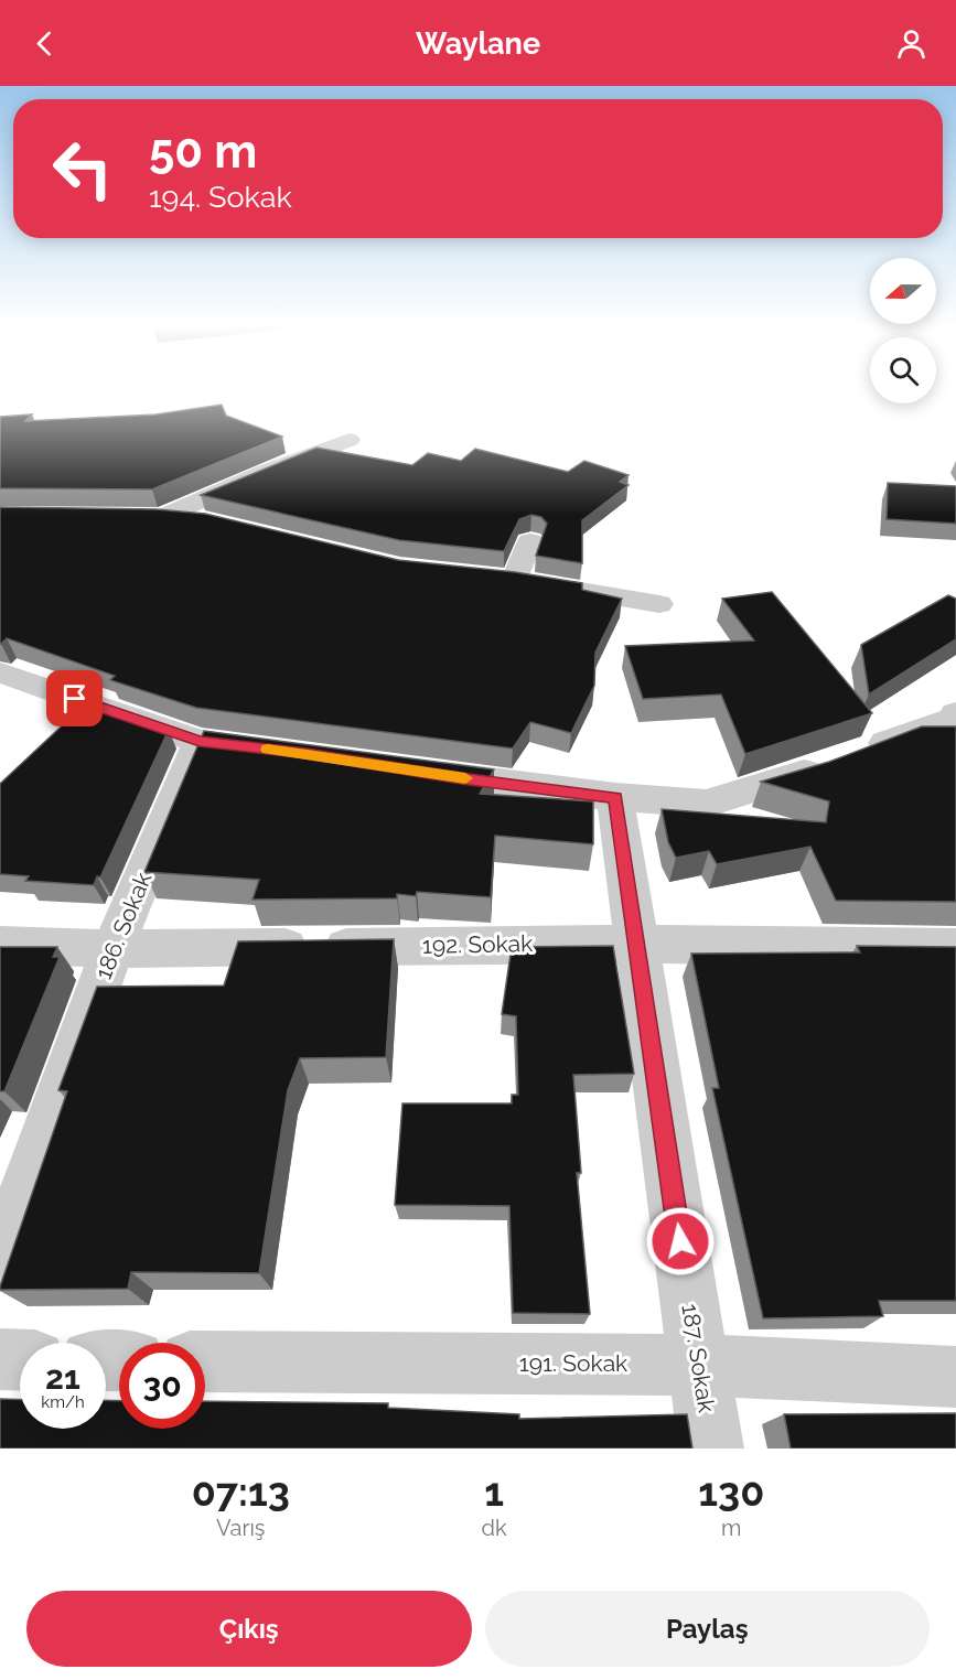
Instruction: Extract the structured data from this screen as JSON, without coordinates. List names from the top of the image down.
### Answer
{
  "streets": {
    "street": [
      "186. Sokak",
      "192. Sokak",
      "187. Sokak",
      "191. Sokak"
    ]
  },
  "crossings": [
    ["186. Sokak", "192. Sokak"],
    ["192. Sokak", "187. Sokak"],
    ["187. Sokak", "191. Sokak"]
  ],
  "north": "left",
  "page": {
    "header": "Waylane",
    "turn": ["50 m", "194. Sokak"],
    "speed": "21 km/h",
    "limit": "30",
    "eta": [
      "07:13",
      "Varış",
      "1",
      "dk",
      "130",
      "m"
    ],
    "buttons": ["Çıkış", "Paylaş"]
  }
}
